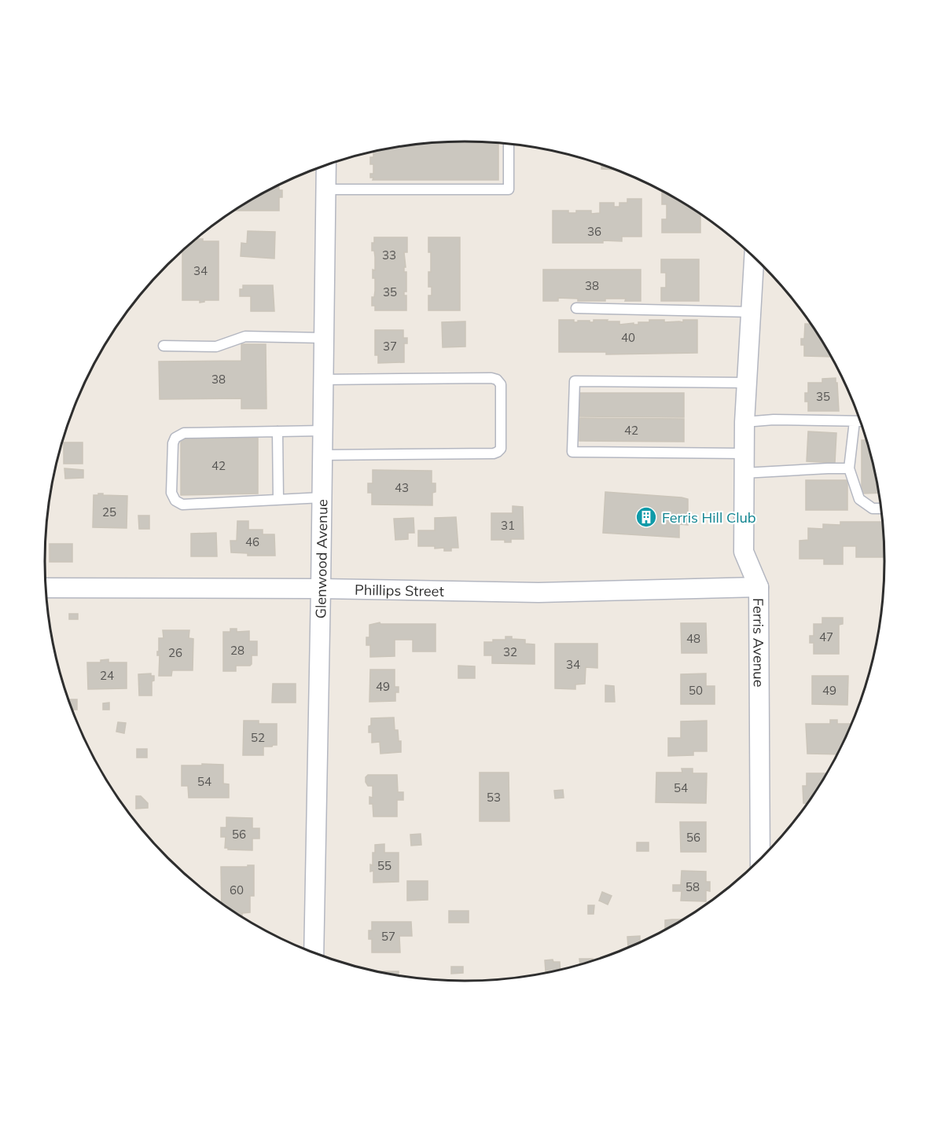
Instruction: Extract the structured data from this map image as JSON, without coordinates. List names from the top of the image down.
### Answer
{
  "streets": {
    "street": ["Glenwood Avenue", "Phillips Street", "Ferris Avenue"]
  },
  "crossings": [
    ["Glenwood Avenue", "Phillips Street"],
    ["Phillips Street", "Ferris Avenue"]
  ],
  "places": {
    "building": ["Ferris Hill Club"]
  },
  "house_numbers": [
    "36",
    "33",
    "34",
    "38",
    "35",
    "40",
    "37",
    "38",
    "35",
    "42",
    "42",
    "43",
    "25",
    "31",
    "46",
    "47",
    "48",
    "28",
    "32",
    "26",
    "34",
    "24",
    "49",
    "50",
    "49",
    "52",
    "54",
    "54",
    "53",
    "56",
    "56",
    "55",
    "58",
    "60",
    "57"
  ]
}
